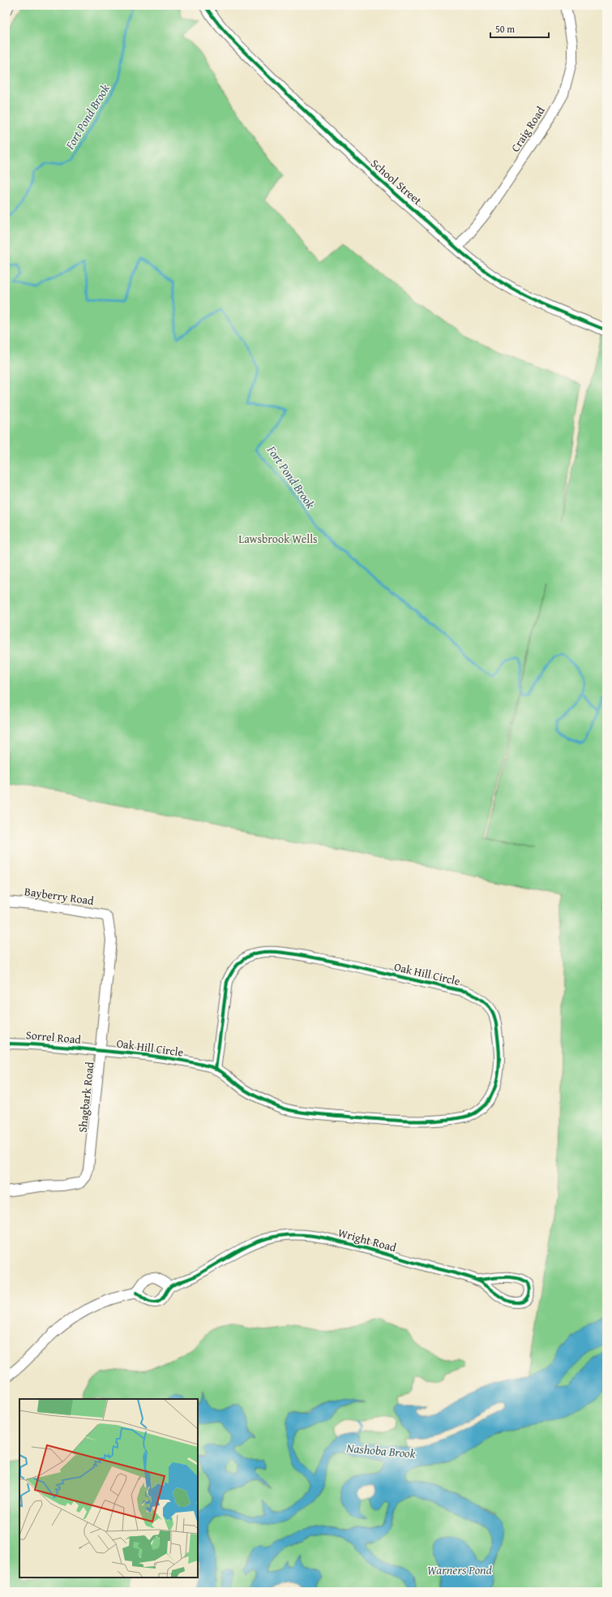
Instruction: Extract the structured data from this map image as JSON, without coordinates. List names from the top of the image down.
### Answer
{
  "streets": {
    "street": [
      "Craig Road",
      "School Street",
      "Bayberry Road",
      "Oak Hill Circle",
      "Sorrel Road",
      "Shagbark Road",
      "Wright Road"
    ]
  },
  "crossings": [
    ["Craig Road", "School Street"],
    ["Bayberry Road", "Shagbark Road"],
    ["Oak Hill Circle", "Sorrel Road"],
    ["Oak Hill Circle", "Shagbark Road"],
    ["Sorrel Road", "Shagbark Road"]
  ],
  "water": ["Fort Pond Brook", "Nashoba Brook", "Warners Pond"],
  "parks": ["Lawsbrook Wells"],
  "scale_bar": "50 m"
}
